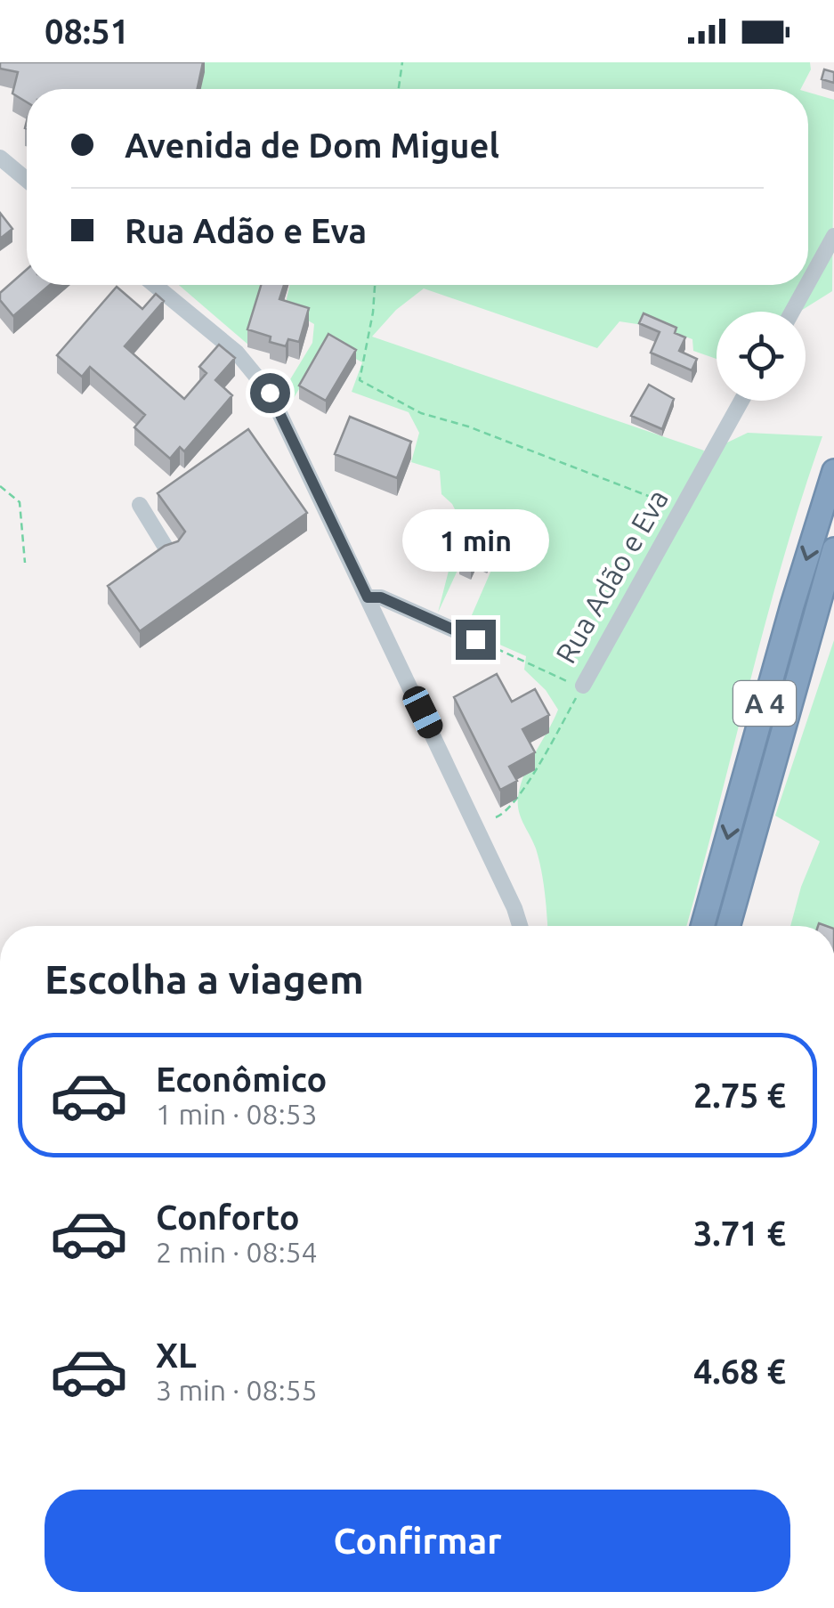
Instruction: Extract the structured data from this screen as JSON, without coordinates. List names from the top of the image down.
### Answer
{
  "streets": {
    "highway": ["A 4"],
    "street": ["Rua Adão e Eva"]
  },
  "page": {
    "status": "08:51",
    "banner": ["Avenida de Dom Miguel", "Rua Adão e Eva"],
    "bubble": "1 min",
    "heading": "Escolha a viagem",
    "list": [
      {
        "name": "Econômico",
        "note": "1 min · 08:53",
        "value": "2.75 €"
      },
      {
        "name": "Conforto",
        "note": "2 min · 08:54",
        "value": "3.71 €"
      },
      {
        "name": "XL",
        "note": "3 min · 08:55",
        "value": "4.68 €"
      }
    ],
    "buttons": "Confirmar"
  }
}
